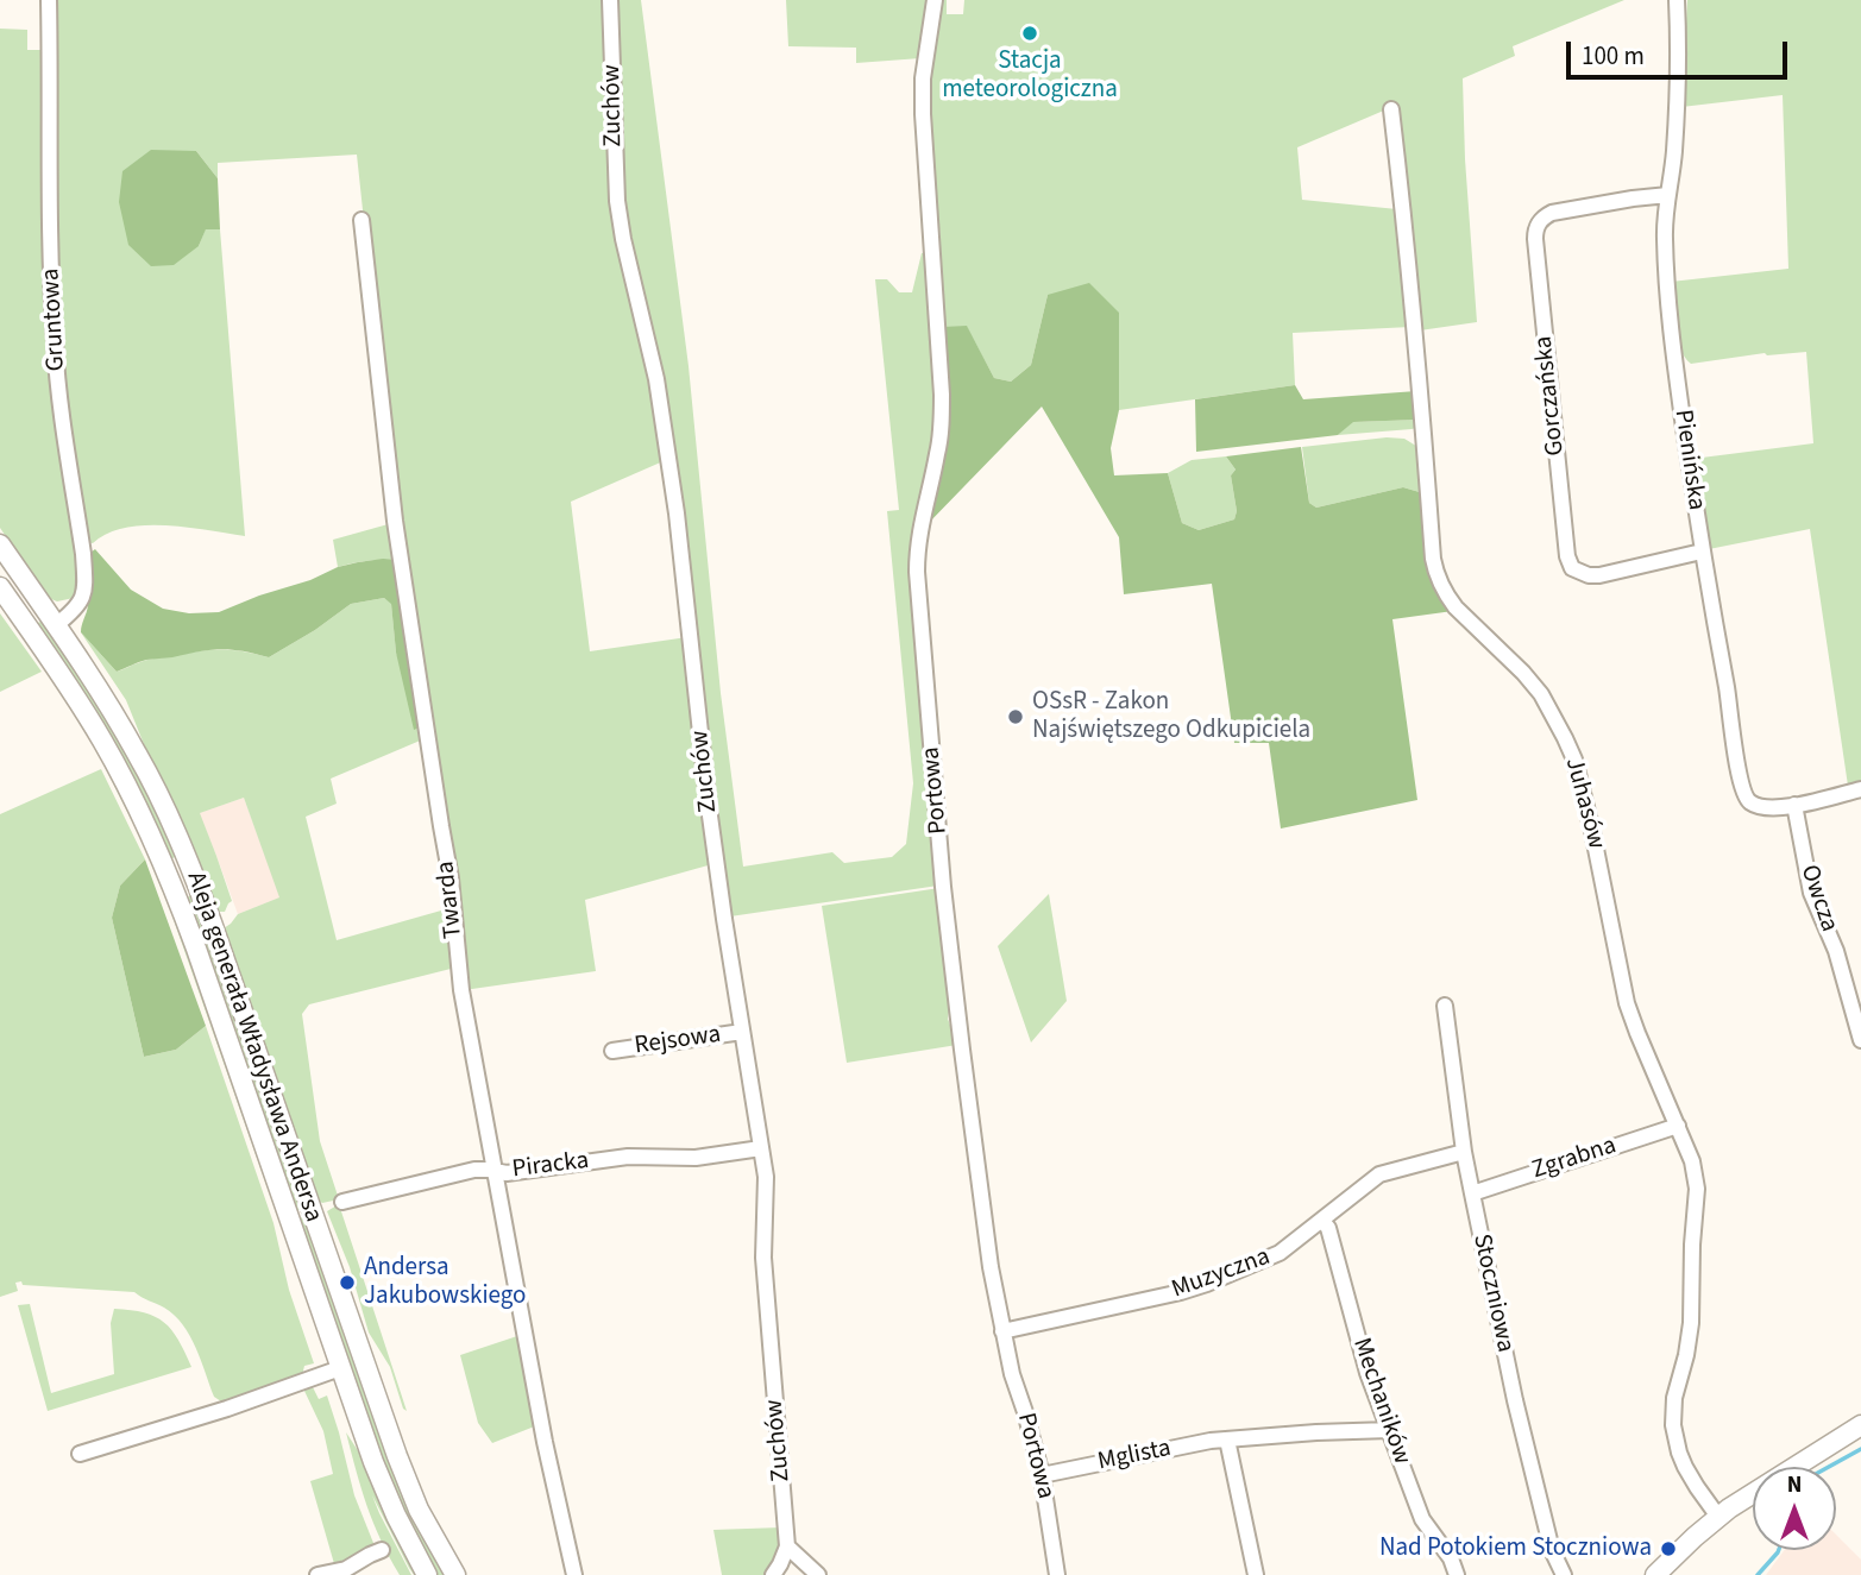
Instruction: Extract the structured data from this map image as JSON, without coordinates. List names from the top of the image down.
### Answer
{
  "streets": {
    "main road": ["Aleja generała Władysława Andersa"],
    "street": [
      "Zuchów",
      "Gruntowa",
      "Gorczańska",
      "Pienińska",
      "Portowa",
      "Juhasów",
      "Owcza",
      "Twarda",
      "Rejsowa",
      "Zgrabna",
      "Piracka",
      "Muzyczna",
      "Stoczniowa",
      "Mechaników",
      "Mglista"
    ]
  },
  "crossings": [
    ["Zuchów", "Rejsowa"],
    ["Zuchów", "Piracka"],
    ["Gruntowa", "Aleja generała Władysława Andersa"],
    ["Gorczańska", "Pienińska"],
    ["Pienińska", "Owcza"],
    ["Portowa", "Muzyczna"],
    ["Portowa", "Mglista"],
    ["Juhasów", "Zgrabna"],
    ["Twarda", "Piracka"],
    ["Zgrabna", "Stoczniowa"],
    ["Muzyczna", "Stoczniowa"],
    ["Muzyczna", "Mechaników"],
    ["Mechaników", "Mglista"]
  ],
  "places": [
    "Stacja meteorologiczna",
    "OSsR - Zakon Najświętszego Odkupiciela",
    "Andersa Jakubowskiego",
    "Nad Potokiem Stoczniowa"
  ],
  "scale_bar": "100 m",
  "north": "top"
}
